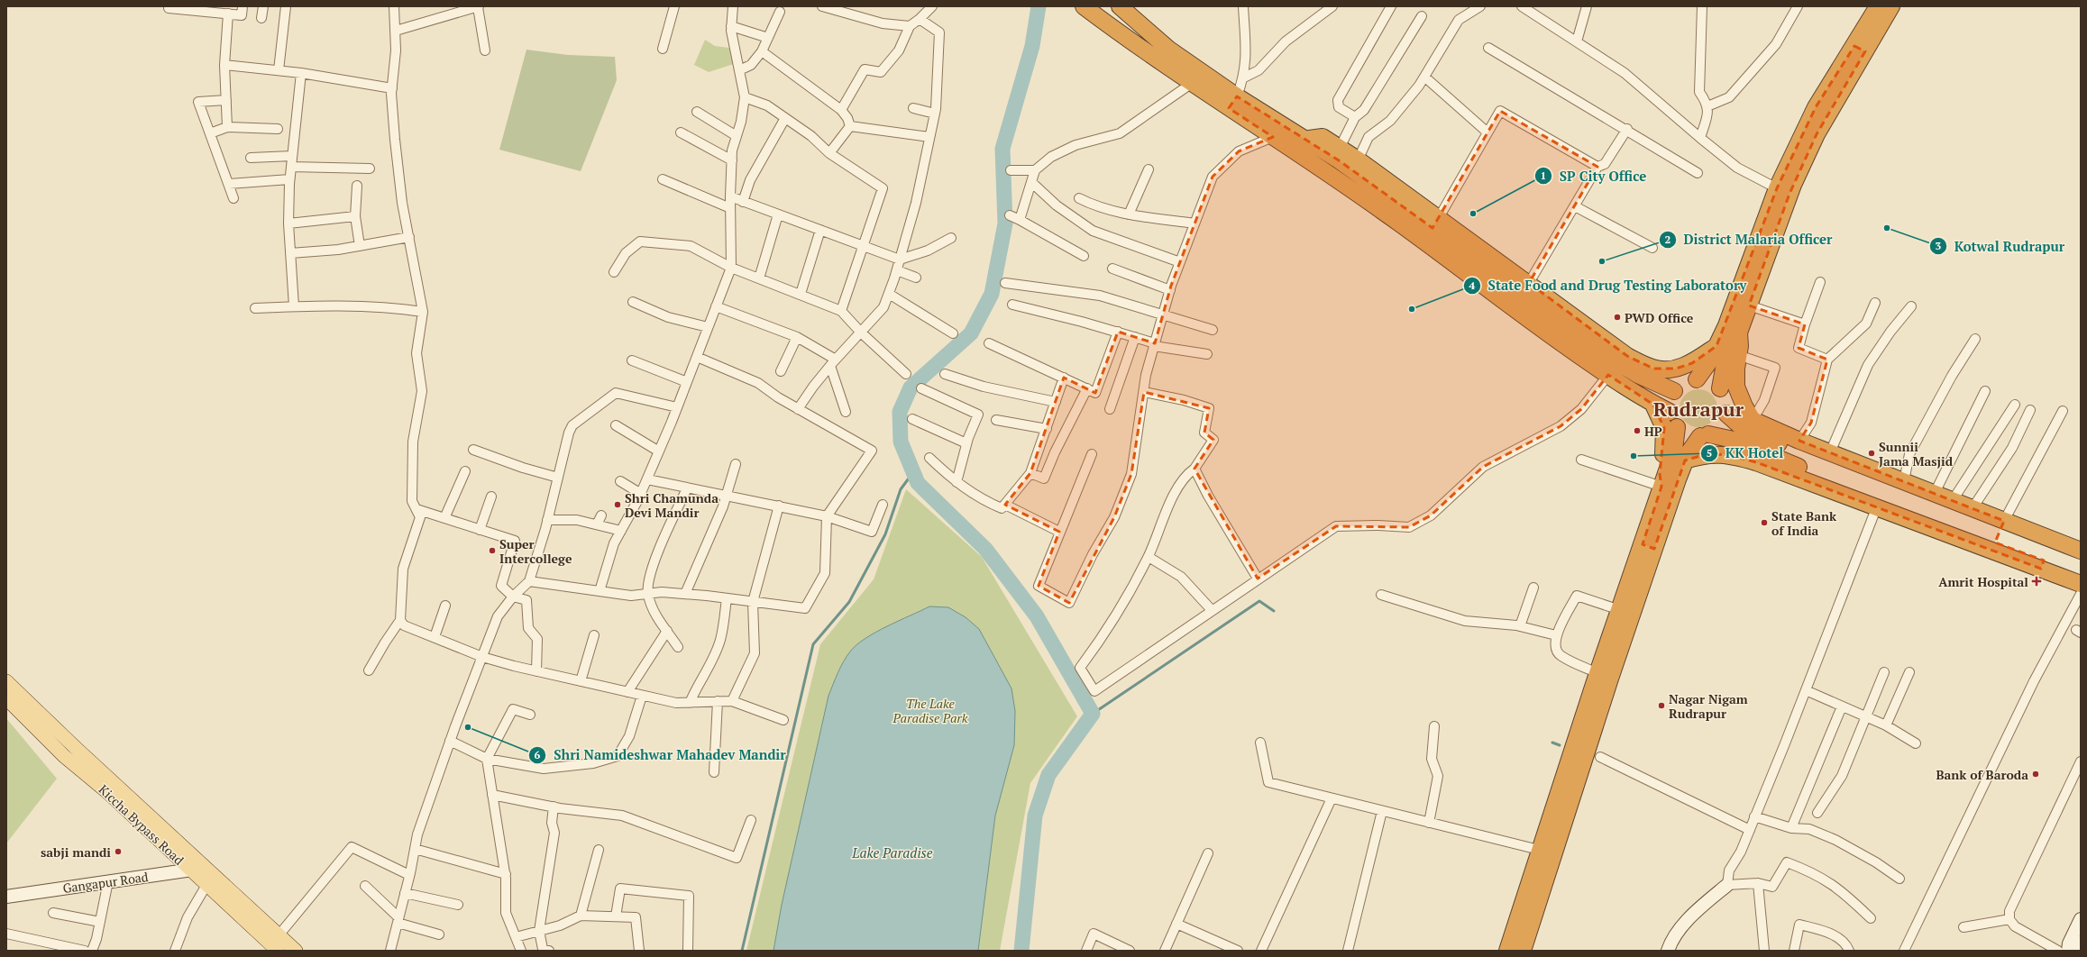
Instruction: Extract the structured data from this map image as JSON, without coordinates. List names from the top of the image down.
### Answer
{
  "streets": {
    "main road": ["Kiccha Bypass Road"],
    "street": ["Gangapur Road"]
  },
  "crossings": [
    ["Kiccha Bypass Road", "Gangapur Road"]
  ],
  "districts": ["Rudrapur"],
  "water": ["Lake Paradise"],
  "parks": ["The Lake Paradise Park"],
  "places": {
    "other": [
      "SP City Office",
      "Kotwal Rudrapur",
      "District Malaria Officer",
      "State Food and Drug Testing Laboratory",
      "PWD Office",
      "HP",
      "Sunnii Jama Masjid",
      "KK Hotel",
      "Shri Chamunda Devi Mandir",
      "State Bank of India",
      "Super Intercollege",
      "Nagar Nigam Rudrapur",
      "Shri Namideshwar Mahadev Mandir",
      "Bank of Baroda",
      "sabji mandi"
    ],
    "health": ["Amrit Hospital"]
  }
}
